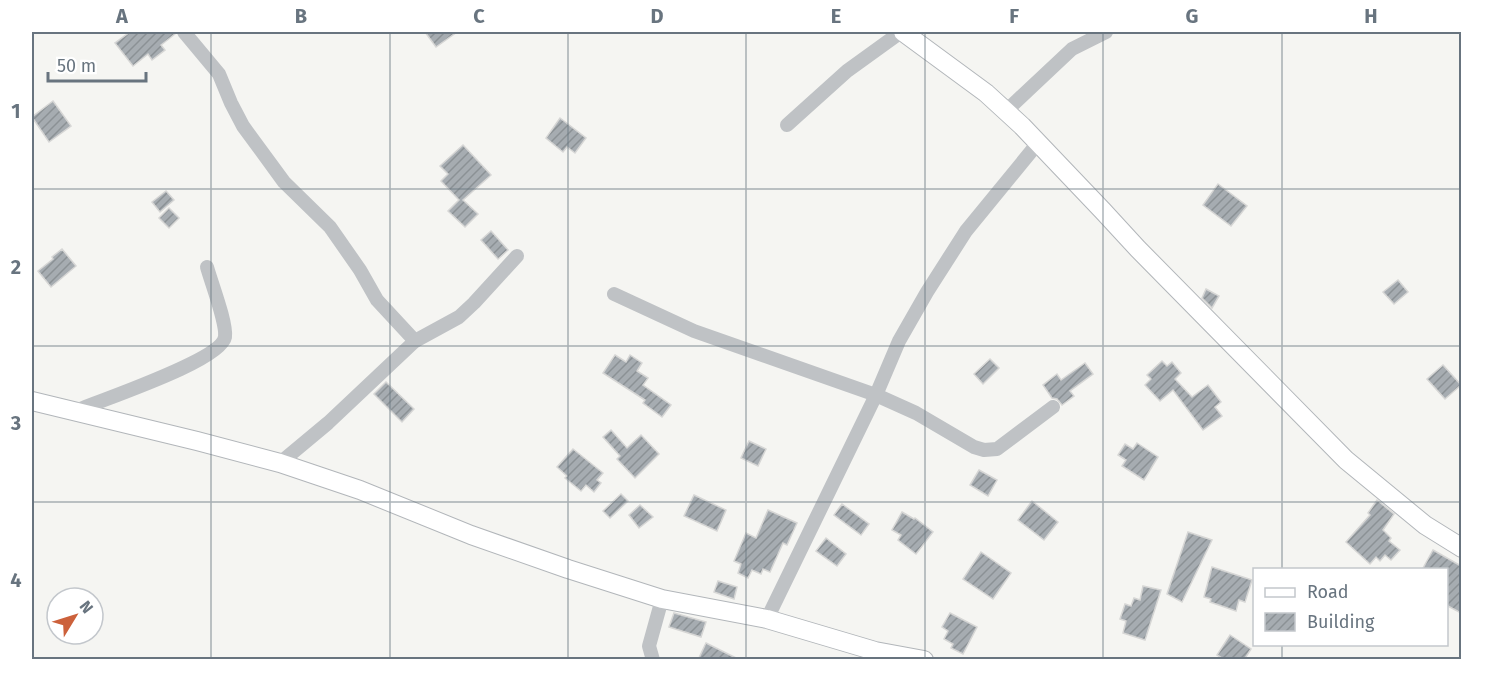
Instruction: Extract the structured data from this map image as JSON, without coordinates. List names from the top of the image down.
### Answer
{
  "legend": ["Road", "Building"],
  "scale_bar": "50 m",
  "north": "top right",
  "grid": {
    "columns": [
      "A",
      "B",
      "C",
      "D",
      "E",
      "F",
      "G",
      "H"
    ],
    "rows": [
      "1",
      "2",
      "3",
      "4"
    ]
  }
}
